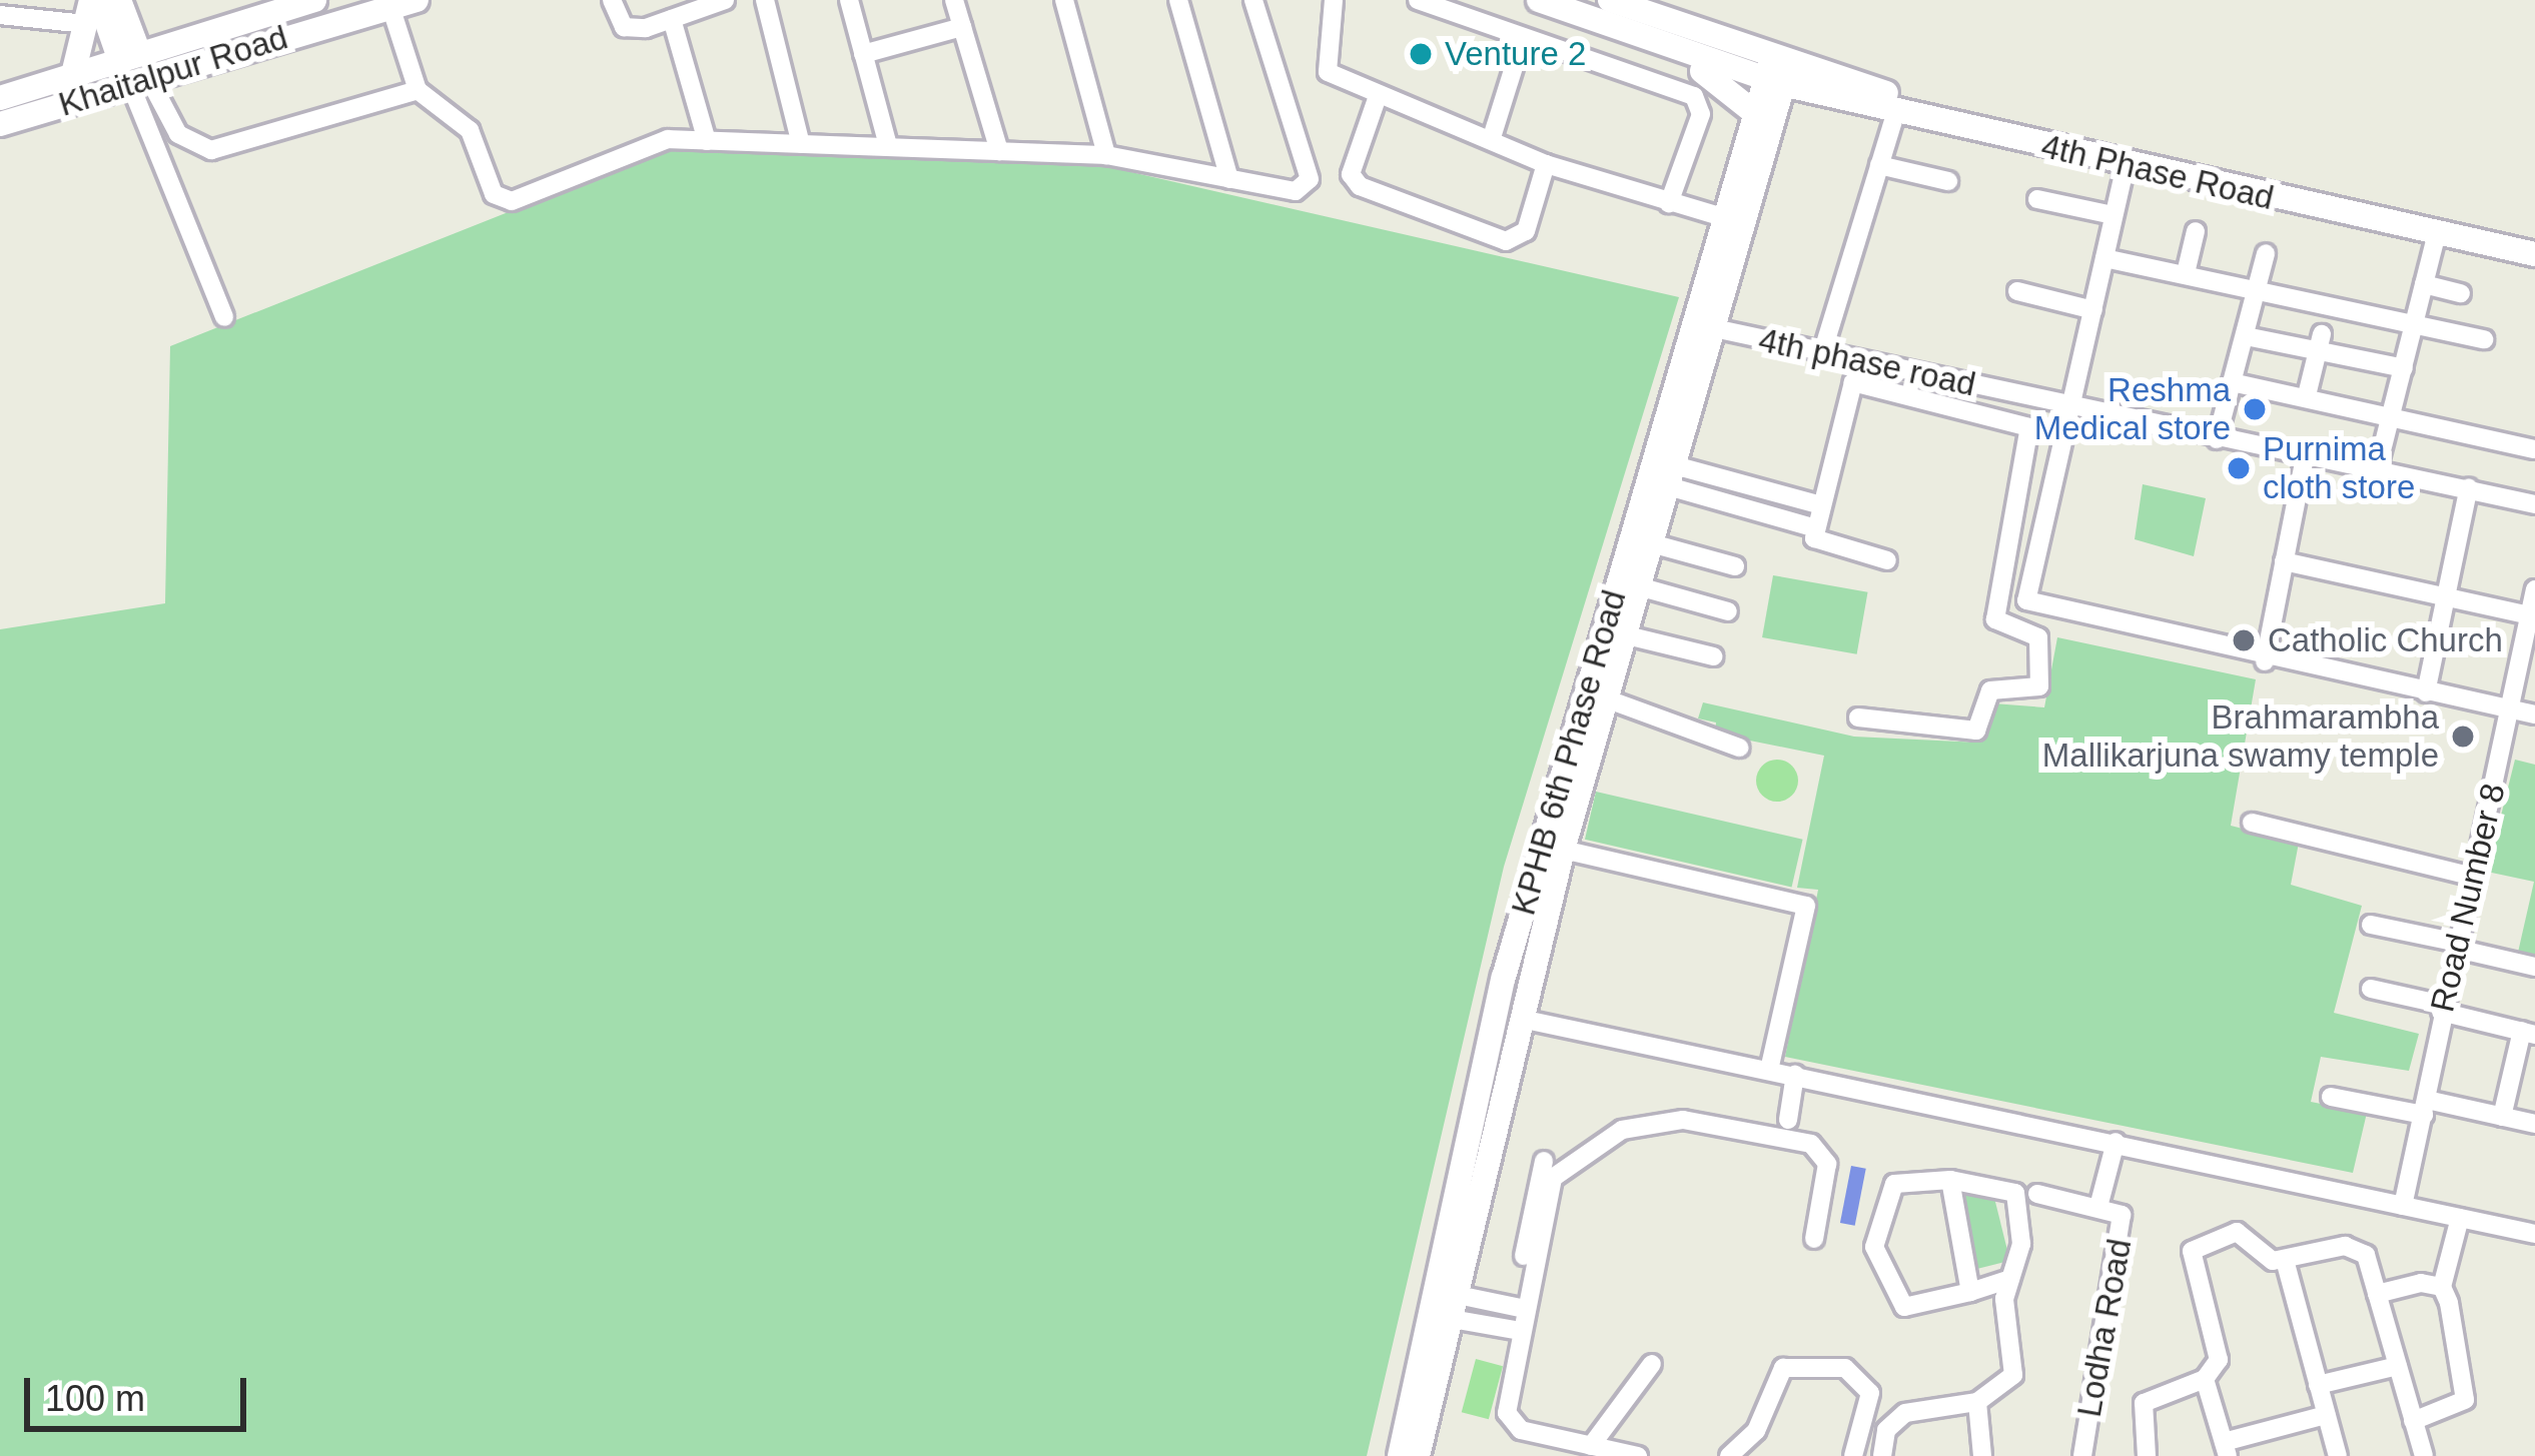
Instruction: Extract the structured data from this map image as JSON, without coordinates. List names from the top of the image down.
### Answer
{
  "streets": {
    "street": [
      "Khaitalpur Road",
      "4th Phase Road",
      "4th phase road",
      "KPHB 6th Phase Road",
      "Road Number 8",
      "Lodha Road"
    ]
  },
  "crossings": [
    ["4th Phase Road", "KPHB 6th Phase Road"],
    ["4th phase road", "KPHB 6th Phase Road"]
  ],
  "places": [
    "Venture 2",
    "Reshma Medical store",
    "Purnima cloth store",
    "Catholic Church",
    "Brahmarambha Mallikarjuna swamy temple"
  ],
  "scale_bar": "100 m"
}
